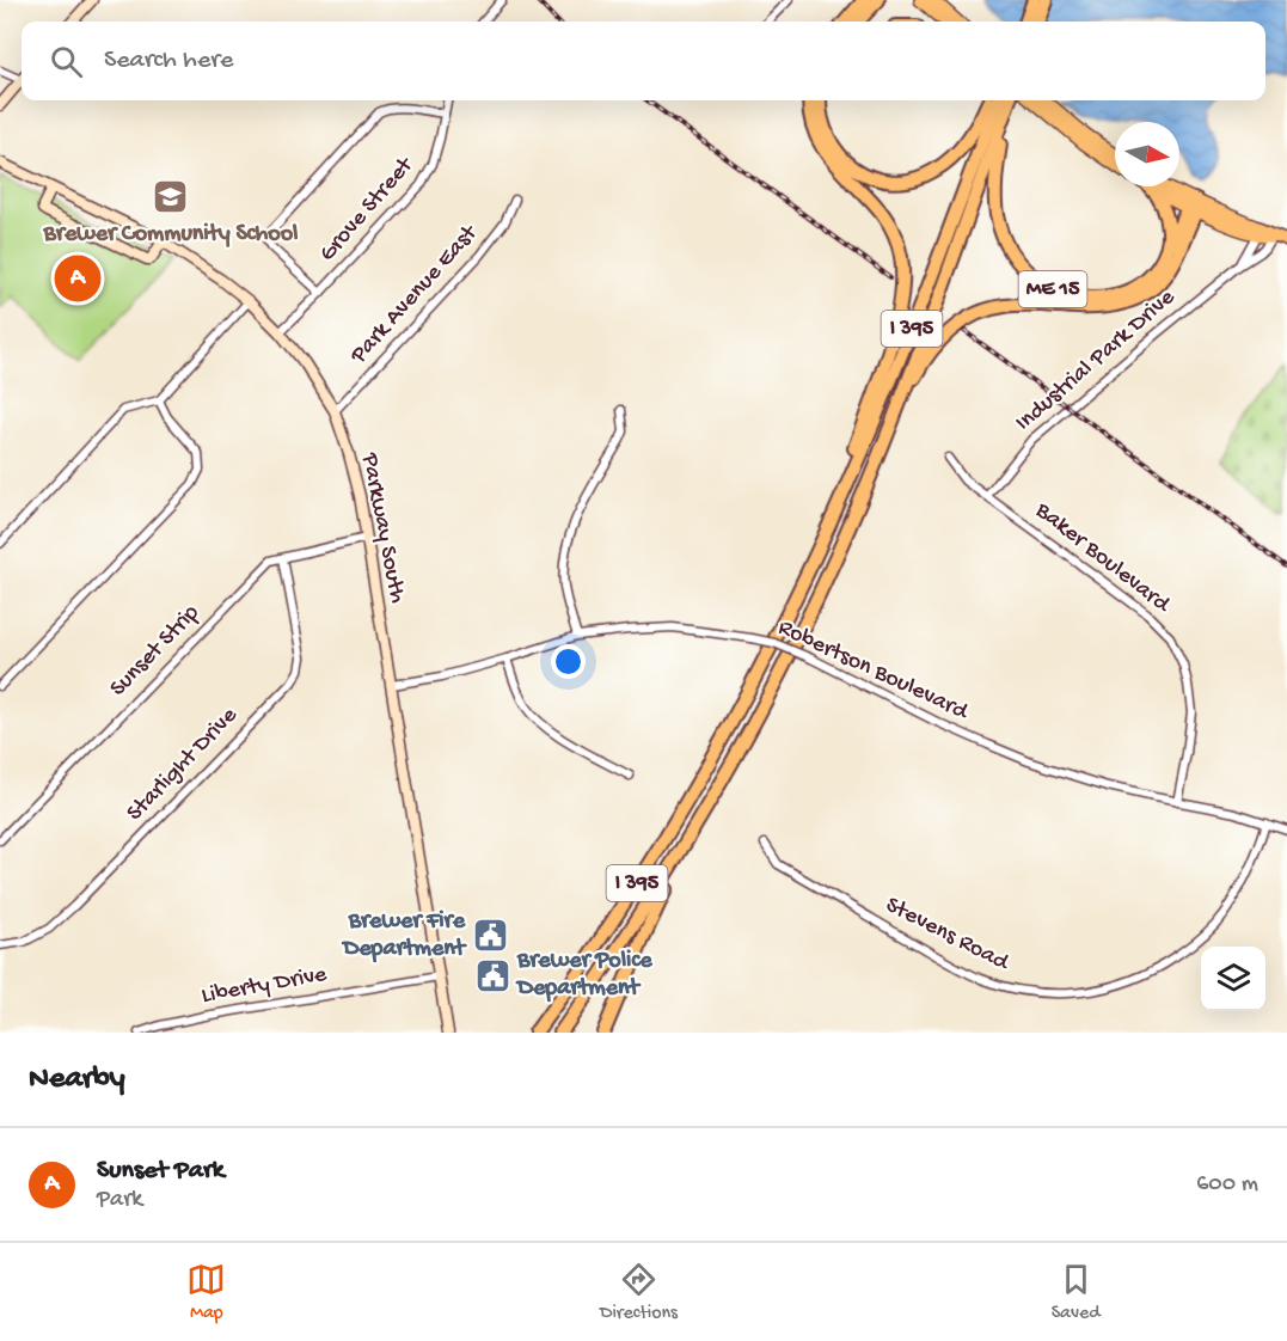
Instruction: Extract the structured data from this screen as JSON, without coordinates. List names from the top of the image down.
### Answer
{
  "streets": {
    "highway": ["ME 15", "I 395"],
    "main road": ["Parkway South"],
    "street": [
      "Grove Street",
      "Park Avenue East",
      "Industrial Park Drive",
      "Baker Boulevard",
      "Sunset Strip",
      "Robertson Boulevard",
      "Starlight Drive",
      "Stevens Road",
      "Liberty Drive"
    ]
  },
  "crossings": [
    ["Grove Street", "Parkway South"],
    ["ME 15", "I 395"],
    ["Park Avenue East", "Parkway South"],
    ["Industrial Park Drive", "Baker Boulevard"],
    ["Parkway South", "Sunset Strip"],
    ["Parkway South", "Robertson Boulevard"],
    ["Parkway South", "Liberty Drive"],
    ["Baker Boulevard", "Robertson Boulevard"],
    ["Sunset Strip", "Starlight Drive"],
    ["Robertson Boulevard", "Stevens Road"]
  ],
  "places": {
    "school or university": ["Brewer Community School"],
    "public building": ["Brewer Fire Department", "Brewer Police Department"]
  },
  "north": "right",
  "page": {
    "search": "Search here",
    "pins": "A",
    "heading": "Nearby",
    "list": [
      {
        "mark": "A",
        "name": "Sunset Park",
        "note": "Park",
        "value": "600 m"
      }
    ],
    "nav": ["Map", "Directions", "Saved"]
  }
}
